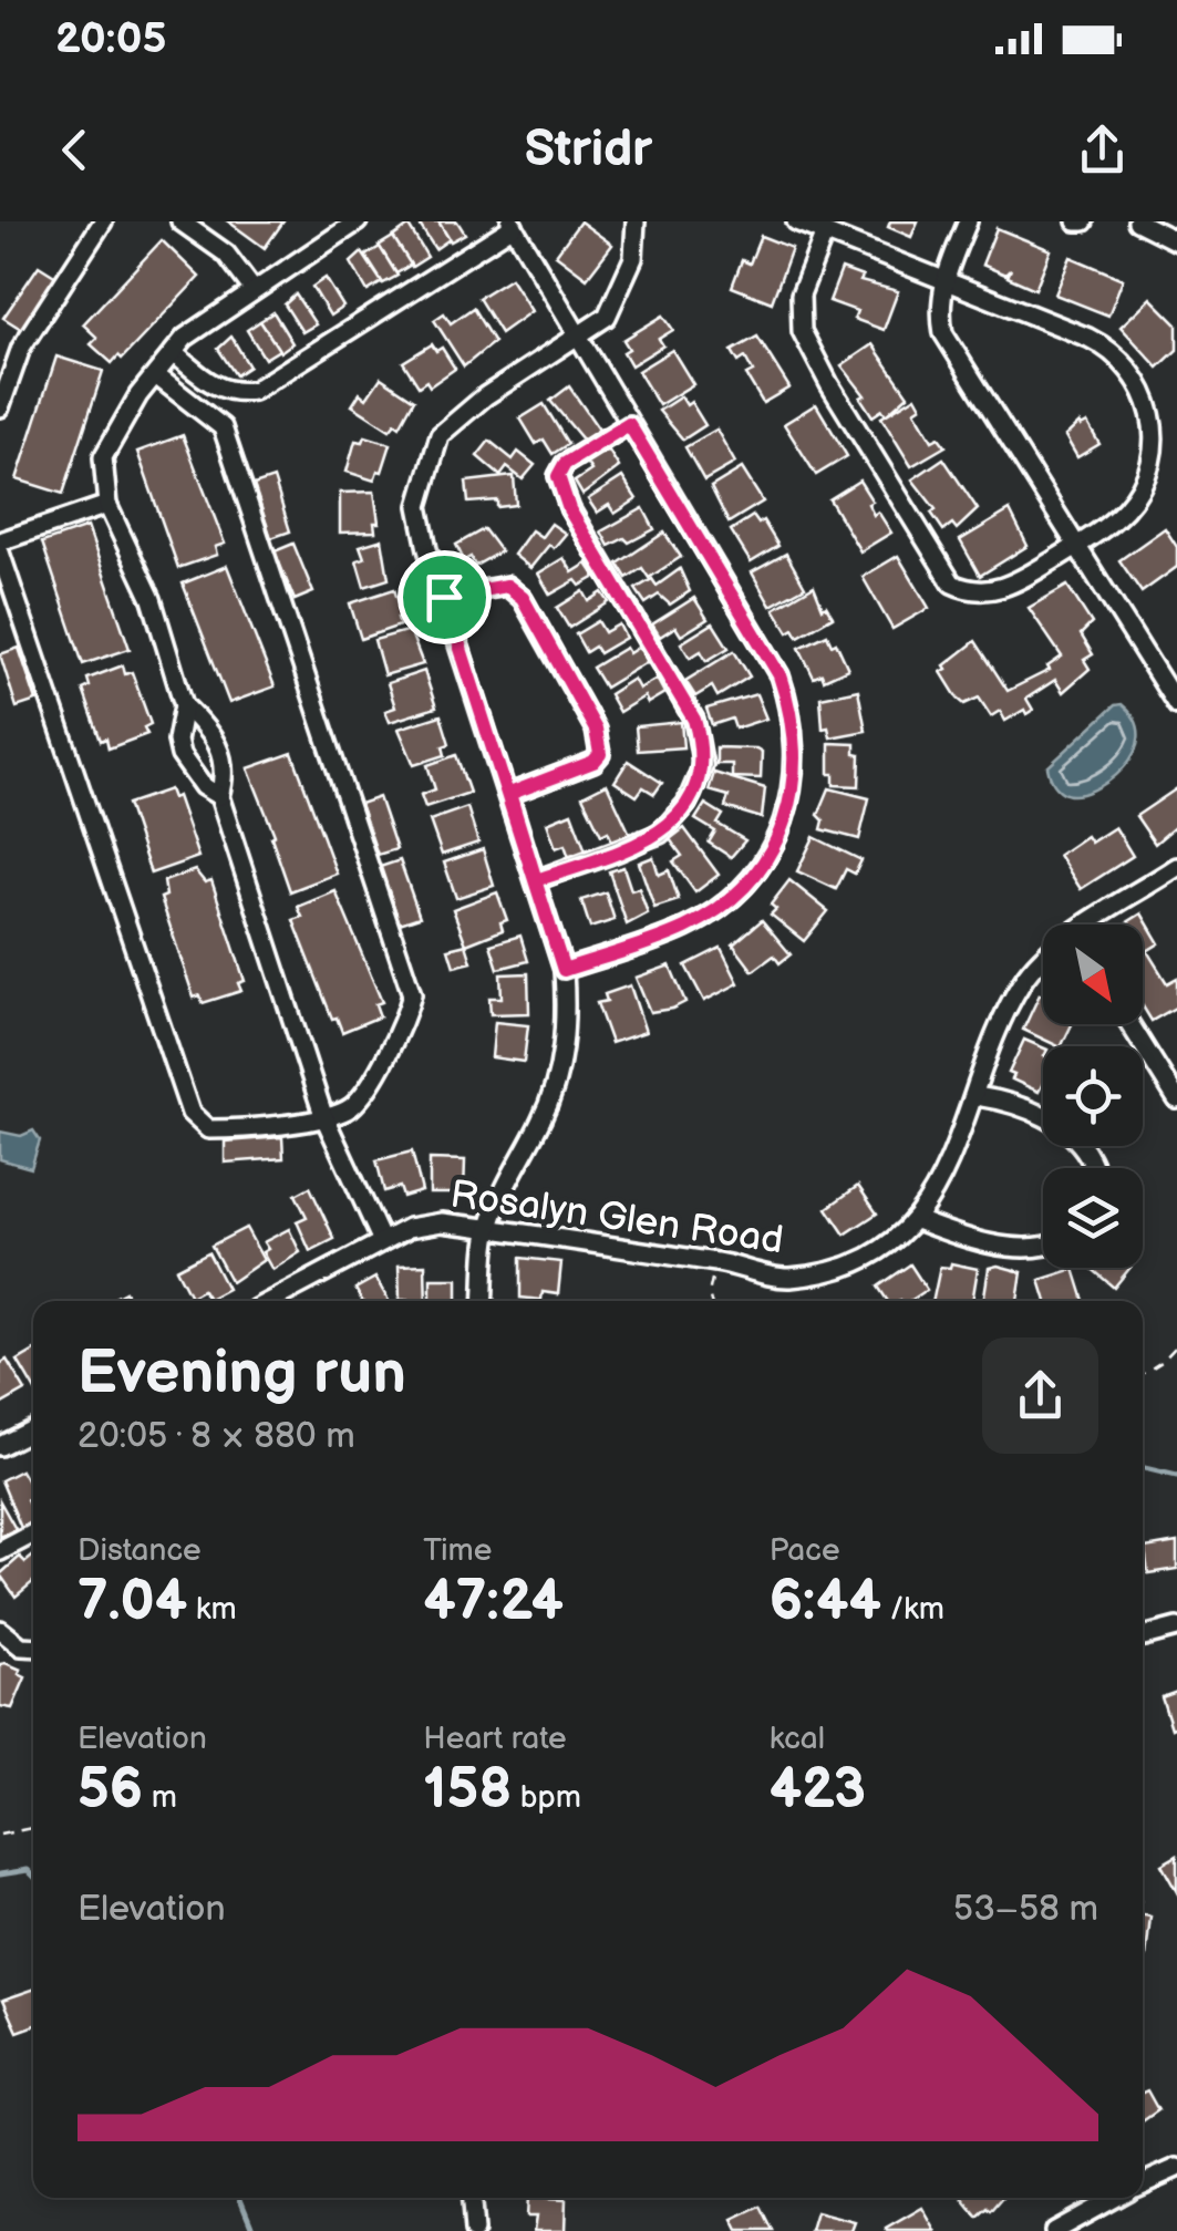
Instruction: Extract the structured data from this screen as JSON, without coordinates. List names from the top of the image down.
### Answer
{
  "streets": {
    "street": ["Rosalyn Glen Road"]
  },
  "north": "bottom right",
  "page": {
    "status": "20:05",
    "header": "Stridr",
    "heading": ["Evening run", "20:05 · 8 × 880 m"],
    "stats": [
      ["Distance", "7.04 km"],
      ["Time", "47:24"],
      ["Pace", "6:44 /km"],
      ["Elevation", "56 m"],
      ["Heart rate", "158 bpm"],
      ["kcal", "423"]
    ],
    "chart": ["Elevation", "53–58 m"]
  }
}
